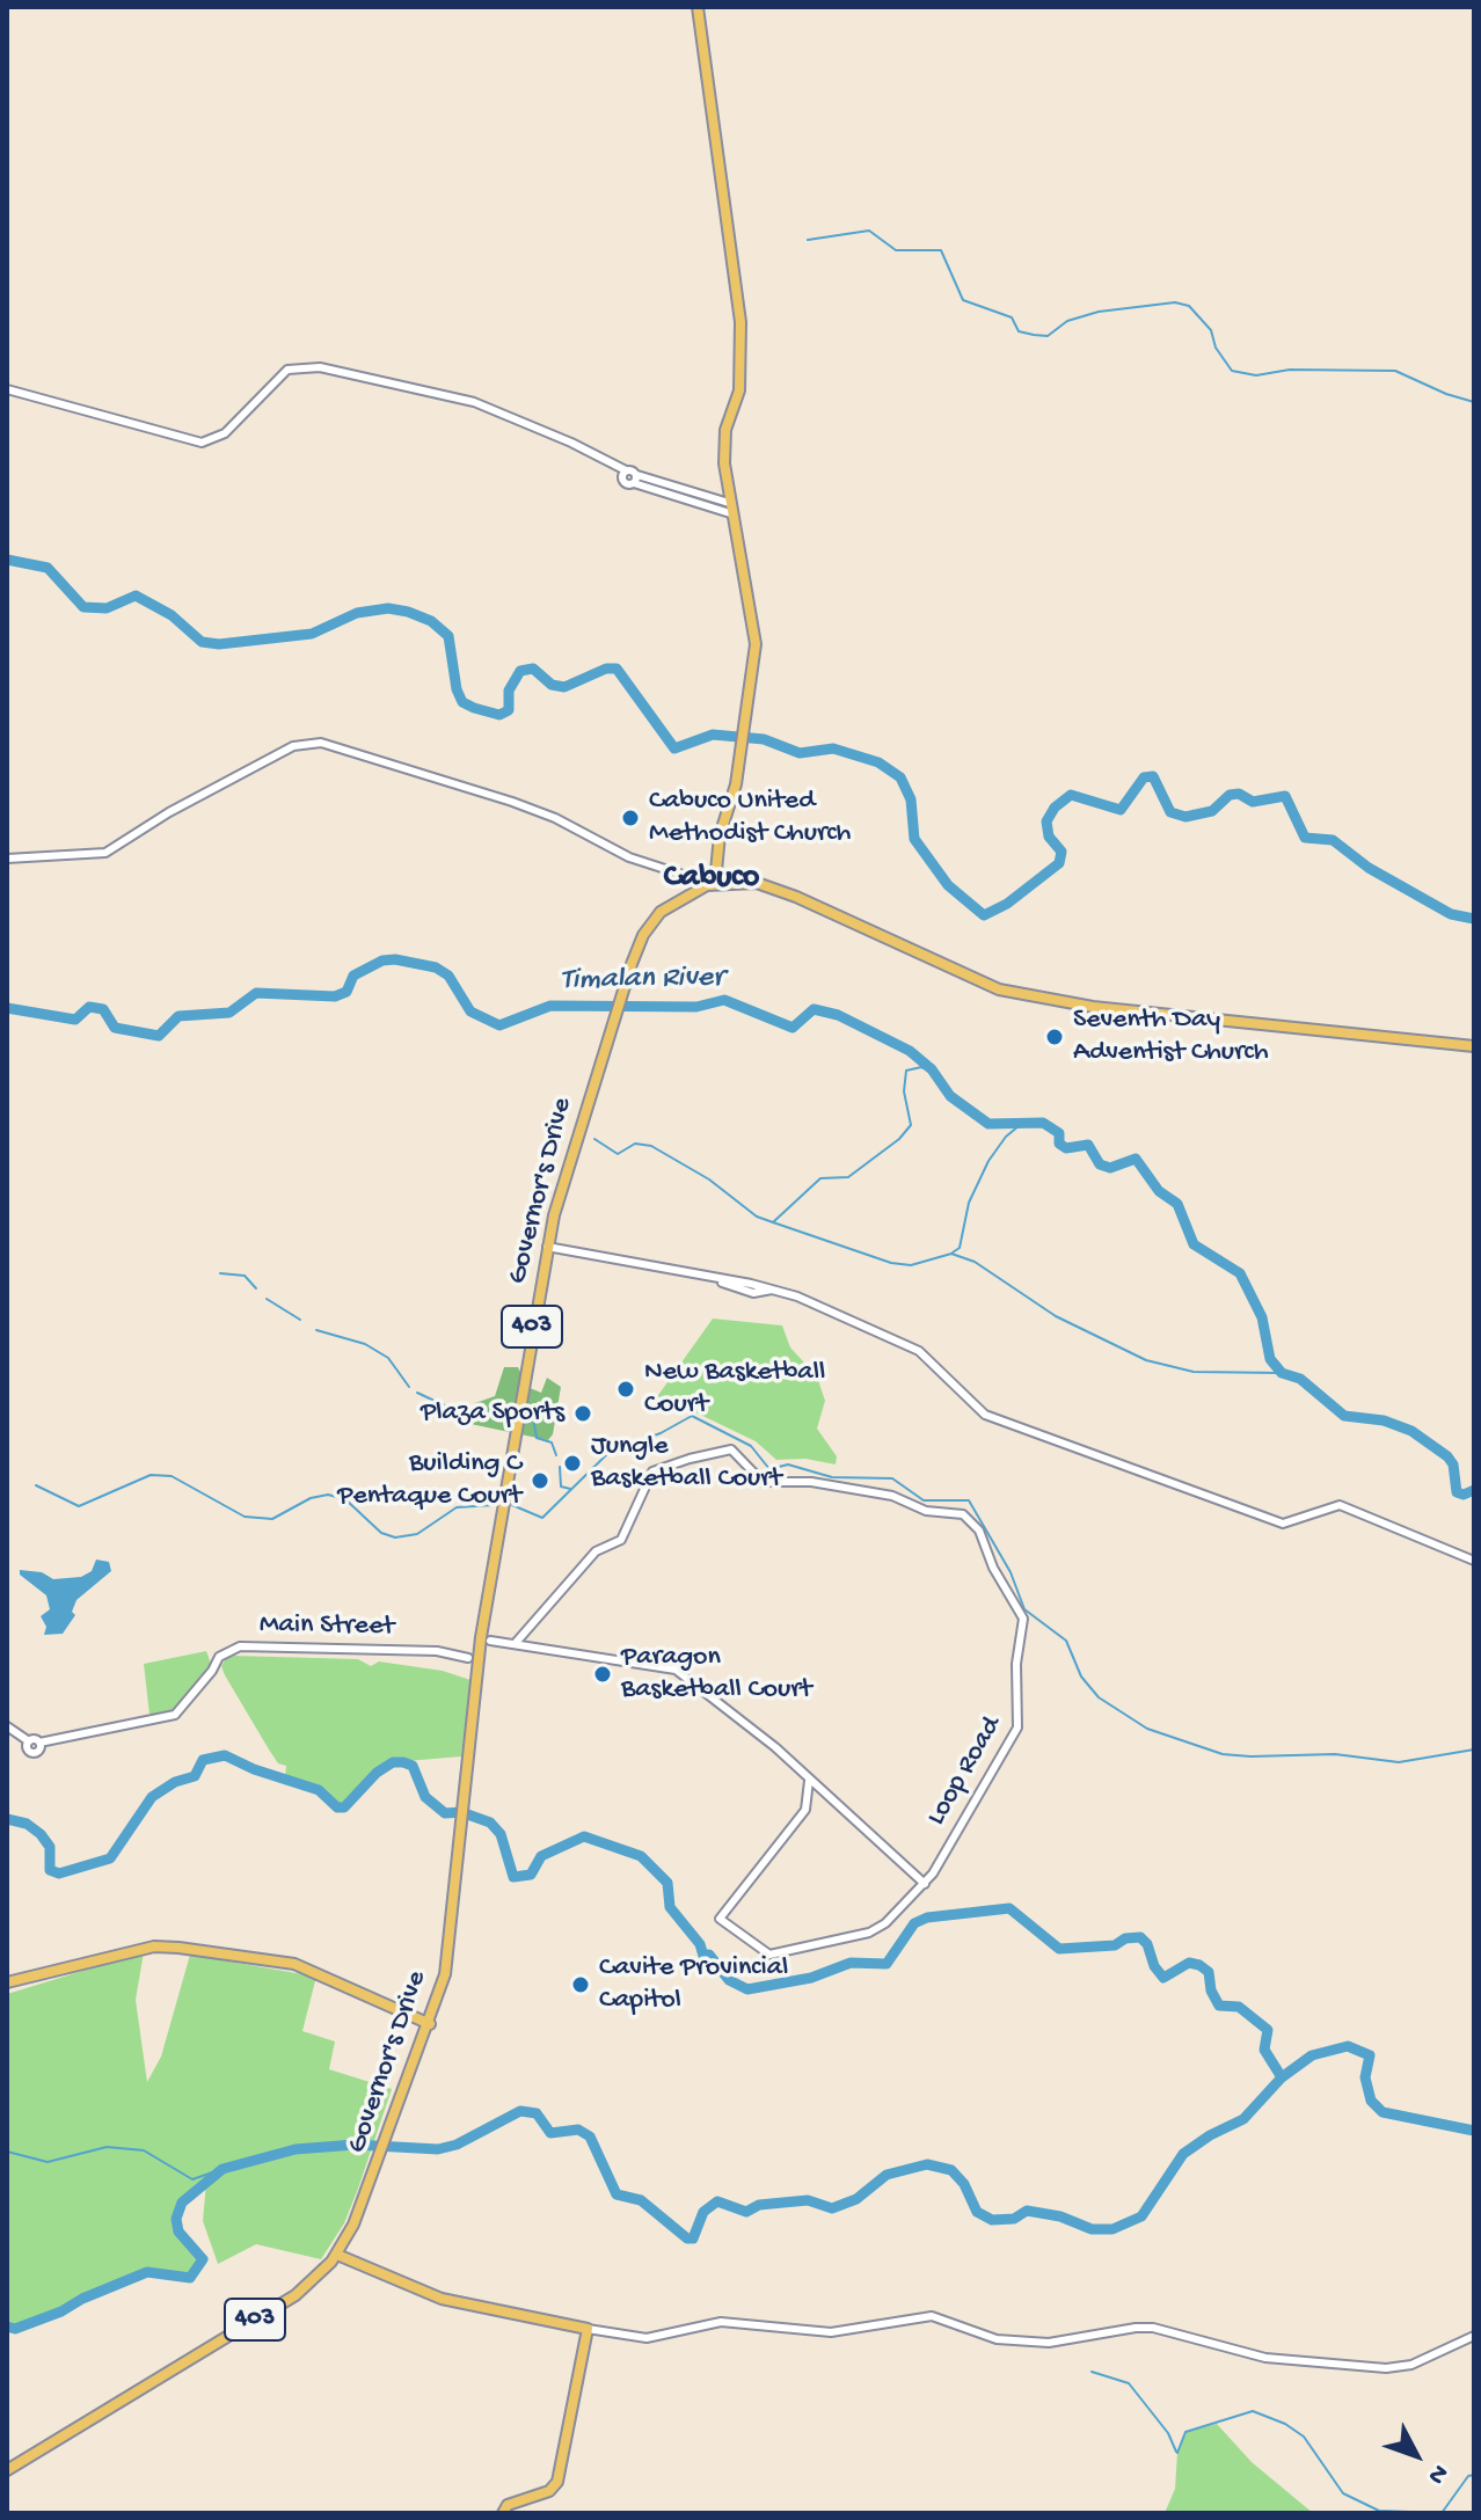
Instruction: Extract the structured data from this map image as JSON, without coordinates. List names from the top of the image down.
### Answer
{
  "streets": {
    "main road": ["Governor's Drive", "403"],
    "street": ["Main Street", "Loop Road"]
  },
  "districts": ["Cabuco"],
  "water": ["Timalan River"],
  "places": [
    "Cabuco United Methodist Church",
    "Seventh Day Adventist Church",
    "New Basketball Court",
    "Plaza Sports",
    "Jungle Basketball Court",
    "Building C Pentaque Court",
    "Paragon Basketball Court",
    "Cavite Provincial Capitol"
  ],
  "north": "bottom right"
}
